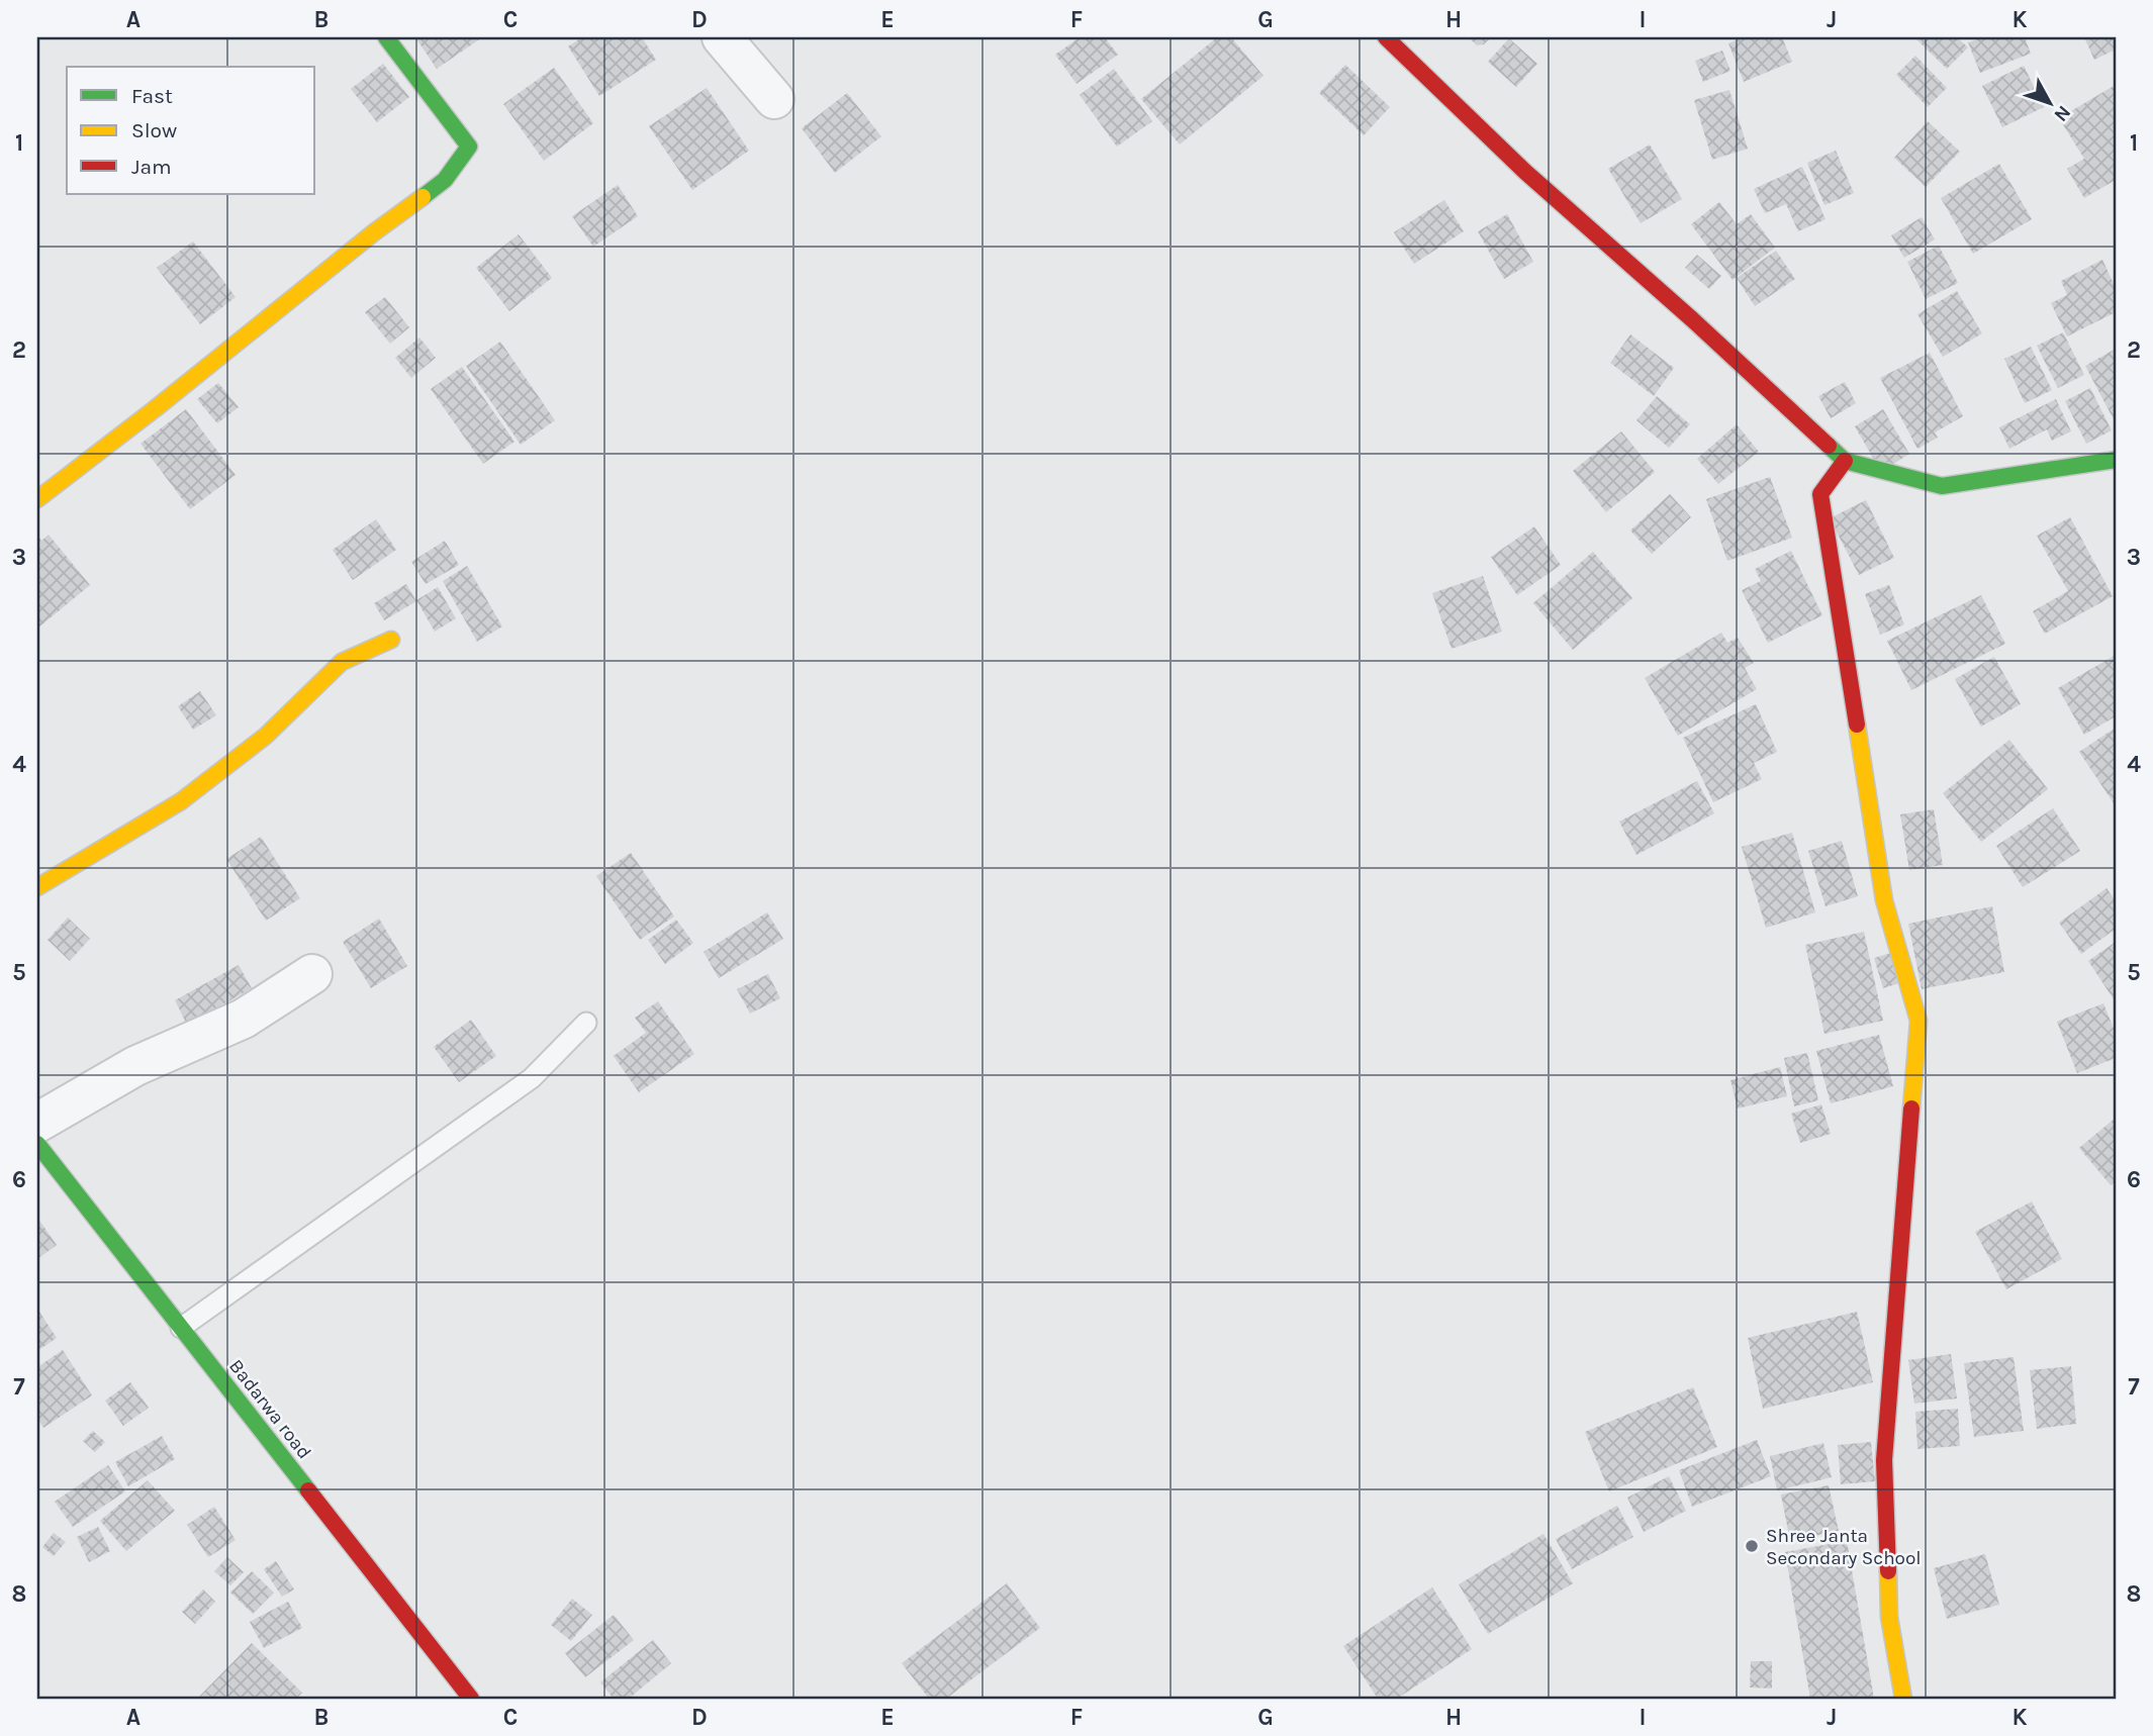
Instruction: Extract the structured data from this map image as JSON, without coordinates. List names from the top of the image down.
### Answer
{
  "streets": {
    "street": ["Badarwa road"]
  },
  "places": ["Shree Janta Secondary School"],
  "legend": ["Fast", "Slow", "Jam"],
  "north": "bottom right",
  "grid": {
    "columns": [
      "A",
      "B",
      "C",
      "D",
      "E",
      "F",
      "G",
      "H",
      "I",
      "J",
      "K"
    ],
    "rows": [
      "1",
      "2",
      "3",
      "4",
      "5",
      "6",
      "7",
      "8"
    ]
  }
}
